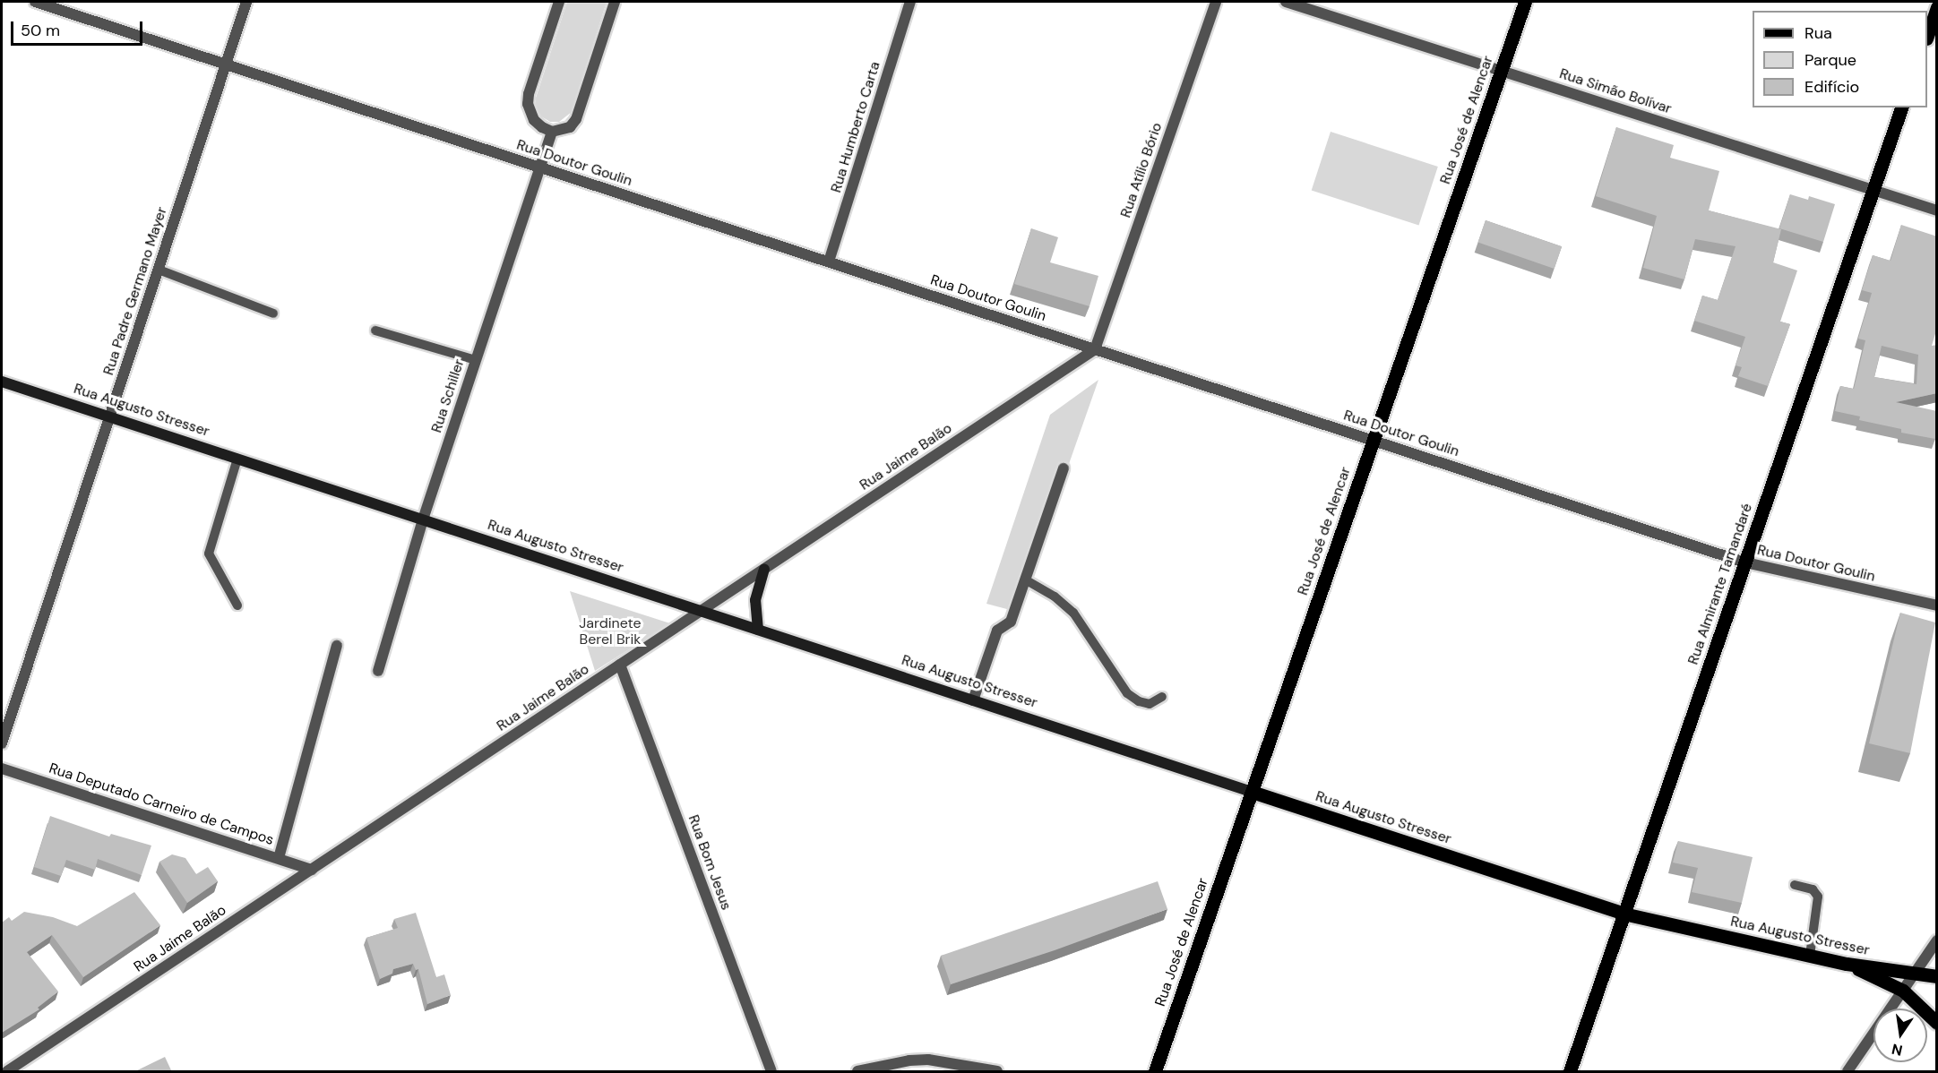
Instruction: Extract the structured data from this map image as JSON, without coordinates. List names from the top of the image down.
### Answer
{
  "streets": {
    "main road": ["Rua José de Alencar", "Rua Augusto Stresser", "Rua Almirante Tamandaré"],
    "street": [
      "Rua Simão Bolívar",
      "Rua Humberto Carta",
      "Rua Doutor Goulin",
      "Rua Atílio Bório",
      "Rua Padre Germano Mayer",
      "Rua Schiller",
      "Rua Jaime Balão",
      "Rua Deputado Carneiro de Campos",
      "Rua Bom Jesus"
    ]
  },
  "crossings": [
    ["Rua Simão Bolívar", "Rua José de Alencar"],
    ["Rua Simão Bolívar", "Rua Almirante Tamandaré"],
    ["Rua José de Alencar", "Rua Doutor Goulin"],
    ["Rua José de Alencar", "Rua Augusto Stresser"],
    ["Rua Humberto Carta", "Rua Doutor Goulin"],
    ["Rua Doutor Goulin", "Rua Atílio Bório"],
    ["Rua Doutor Goulin", "Rua Padre Germano Mayer"],
    ["Rua Doutor Goulin", "Rua Schiller"],
    ["Rua Doutor Goulin", "Rua Jaime Balão"],
    ["Rua Doutor Goulin", "Rua Almirante Tamandaré"],
    ["Rua Atílio Bório", "Rua Jaime Balão"],
    ["Rua Padre Germano Mayer", "Rua Augusto Stresser"],
    ["Rua Schiller", "Rua Augusto Stresser"],
    ["Rua Augusto Stresser", "Rua Jaime Balão"],
    ["Rua Augusto Stresser", "Rua Almirante Tamandaré"],
    ["Rua Jaime Balão", "Rua Deputado Carneiro de Campos"],
    ["Rua Jaime Balão", "Rua Bom Jesus"]
  ],
  "parks": ["Jardinete Berel Brik"],
  "legend": ["Rua", "Parque", "Edifício"],
  "scale_bar": "50 m",
  "north": "bottom"
}
